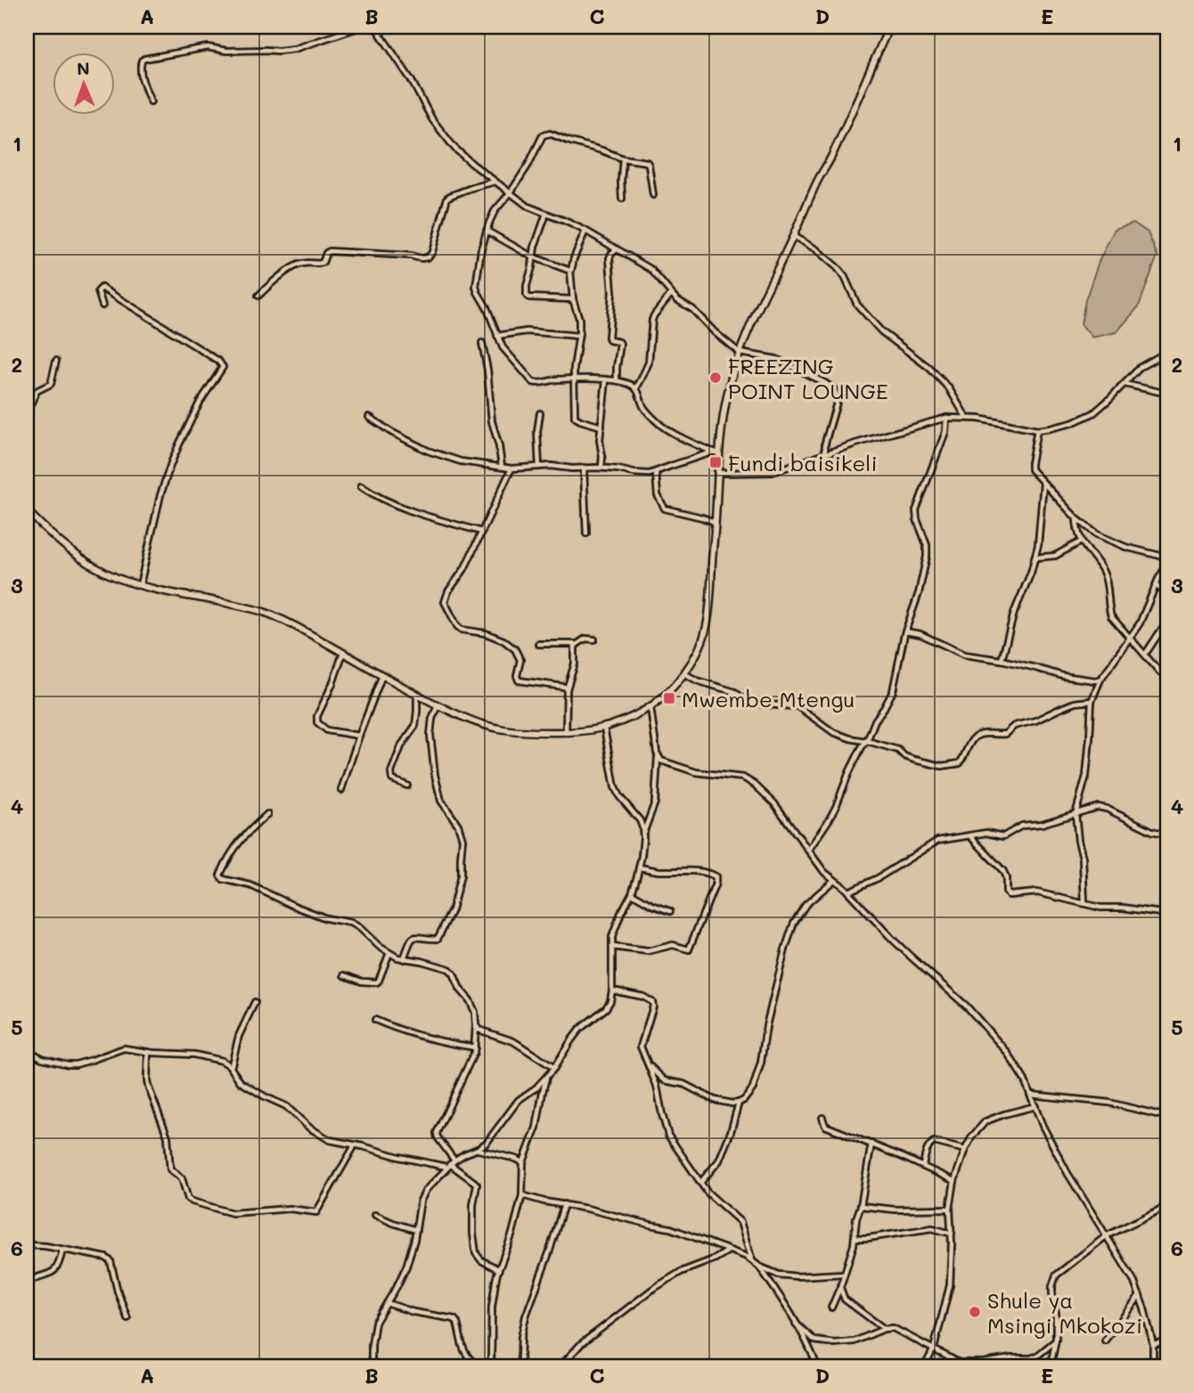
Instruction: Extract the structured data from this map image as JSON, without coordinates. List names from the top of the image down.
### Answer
{
  "places": {
    "other": ["FREEZING POINT LOUNGE", "Shule ya Msingi Mkokozi"],
    "transit": ["Fundi baisikeli", "Mwembe Mtengu"]
  },
  "north": "top",
  "grid": {
    "columns": [
      "A",
      "B",
      "C",
      "D",
      "E"
    ],
    "rows": [
      "1",
      "2",
      "3",
      "4",
      "5",
      "6"
    ]
  }
}
